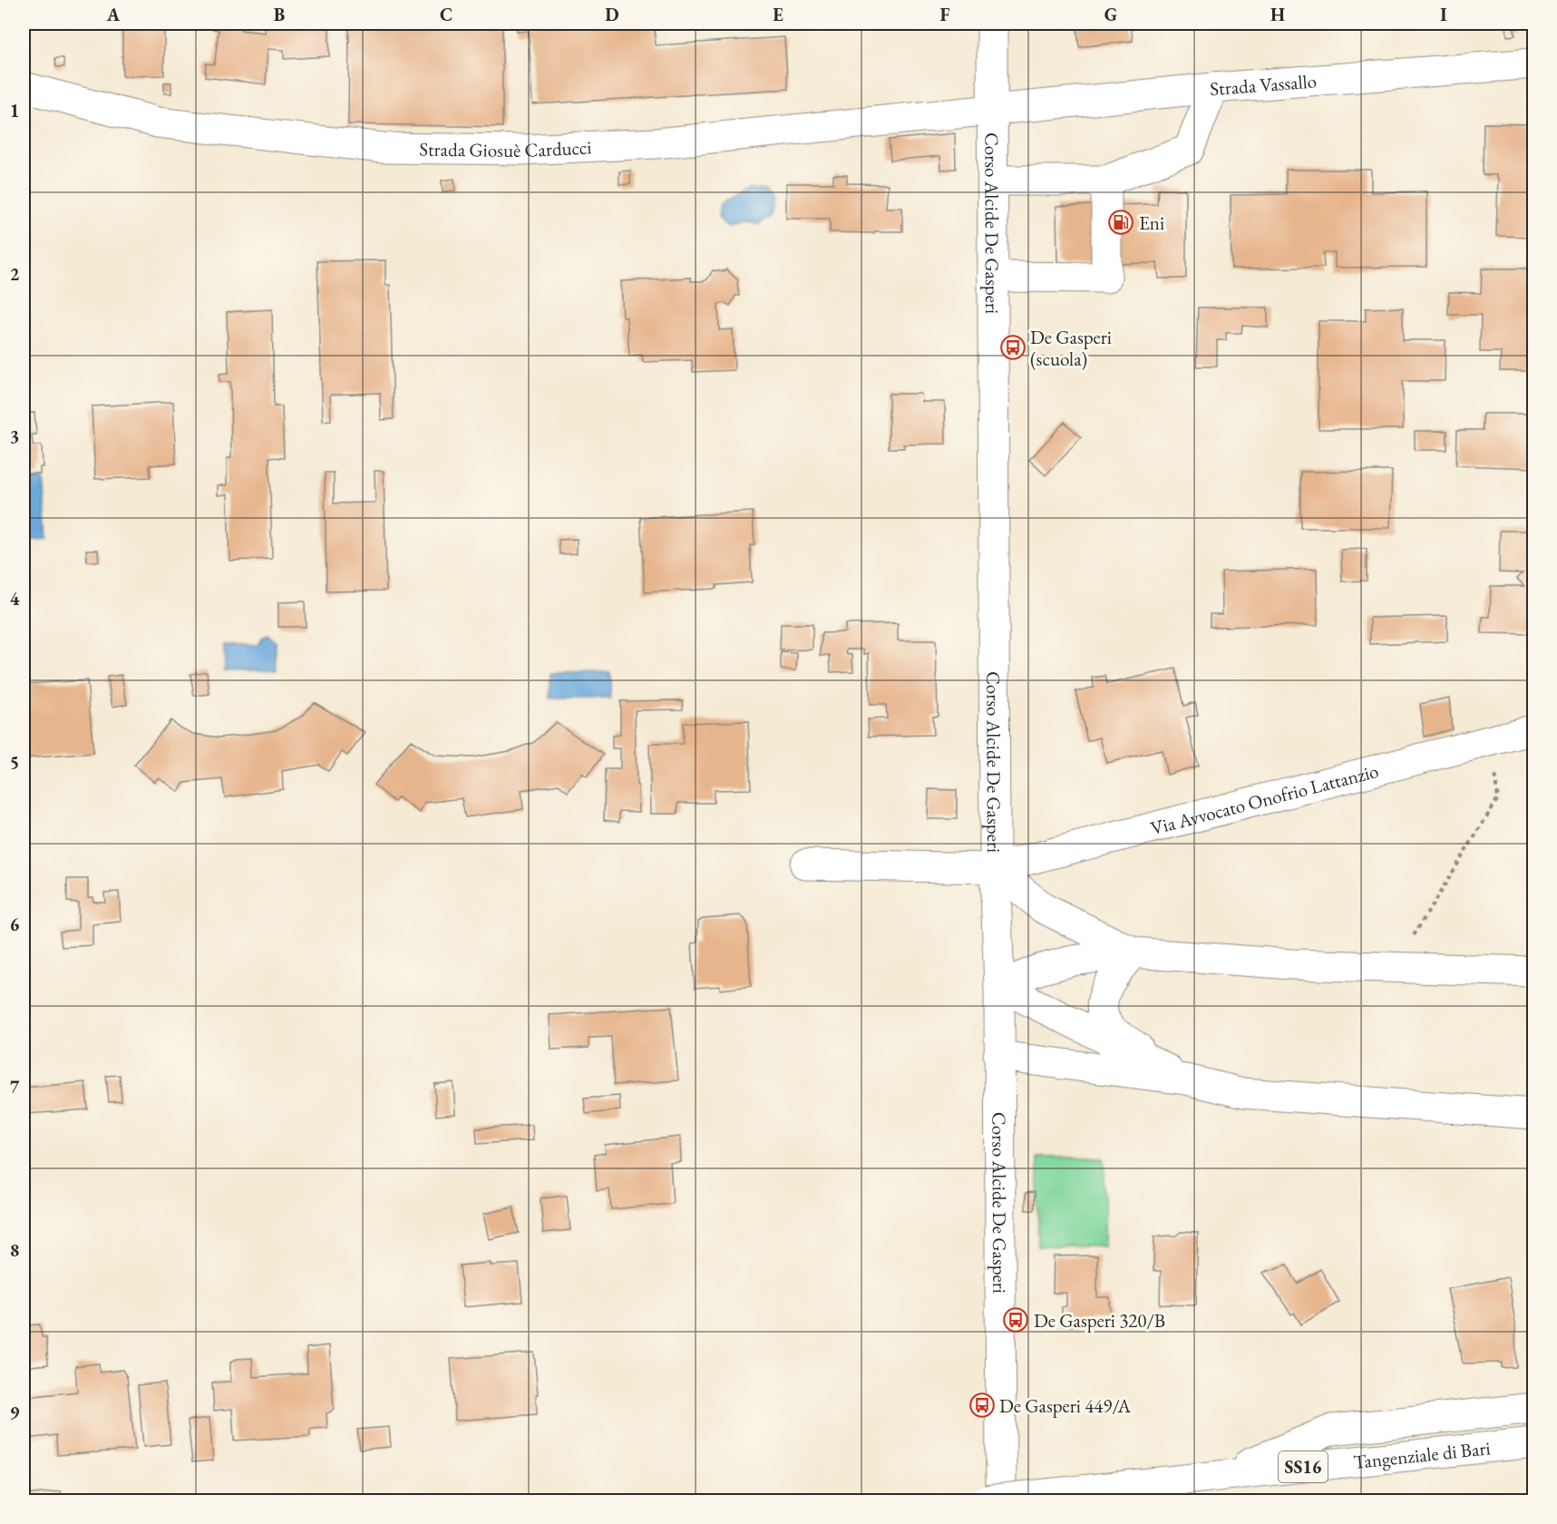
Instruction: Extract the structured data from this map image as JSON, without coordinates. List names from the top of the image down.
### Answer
{
  "streets": {
    "main road": [
      "Strada Vassallo",
      "Strada Giosuè Carducci",
      "Corso Alcide De Gasperi",
      "Via Avvocato Onofrio Lattanzio",
      "Tangenziale di Bari",
      "SS16"
    ]
  },
  "crossings": [
    ["Strada Vassallo", "Strada Giosuè Carducci"],
    ["Strada Vassallo", "Corso Alcide De Gasperi"],
    ["Strada Giosuè Carducci", "Corso Alcide De Gasperi"],
    ["Corso Alcide De Gasperi", "Via Avvocato Onofrio Lattanzio"]
  ],
  "places": {
    "fuel station": ["Eni"],
    "bus stop": ["De Gasperi (scuola)", "De Gasperi 320/B", "De Gasperi 449/A"]
  },
  "grid": {
    "columns": [
      "A",
      "B",
      "C",
      "D",
      "E",
      "F",
      "G",
      "H",
      "I"
    ],
    "rows": [
      "1",
      "2",
      "3",
      "4",
      "5",
      "6",
      "7",
      "8",
      "9"
    ]
  }
}
